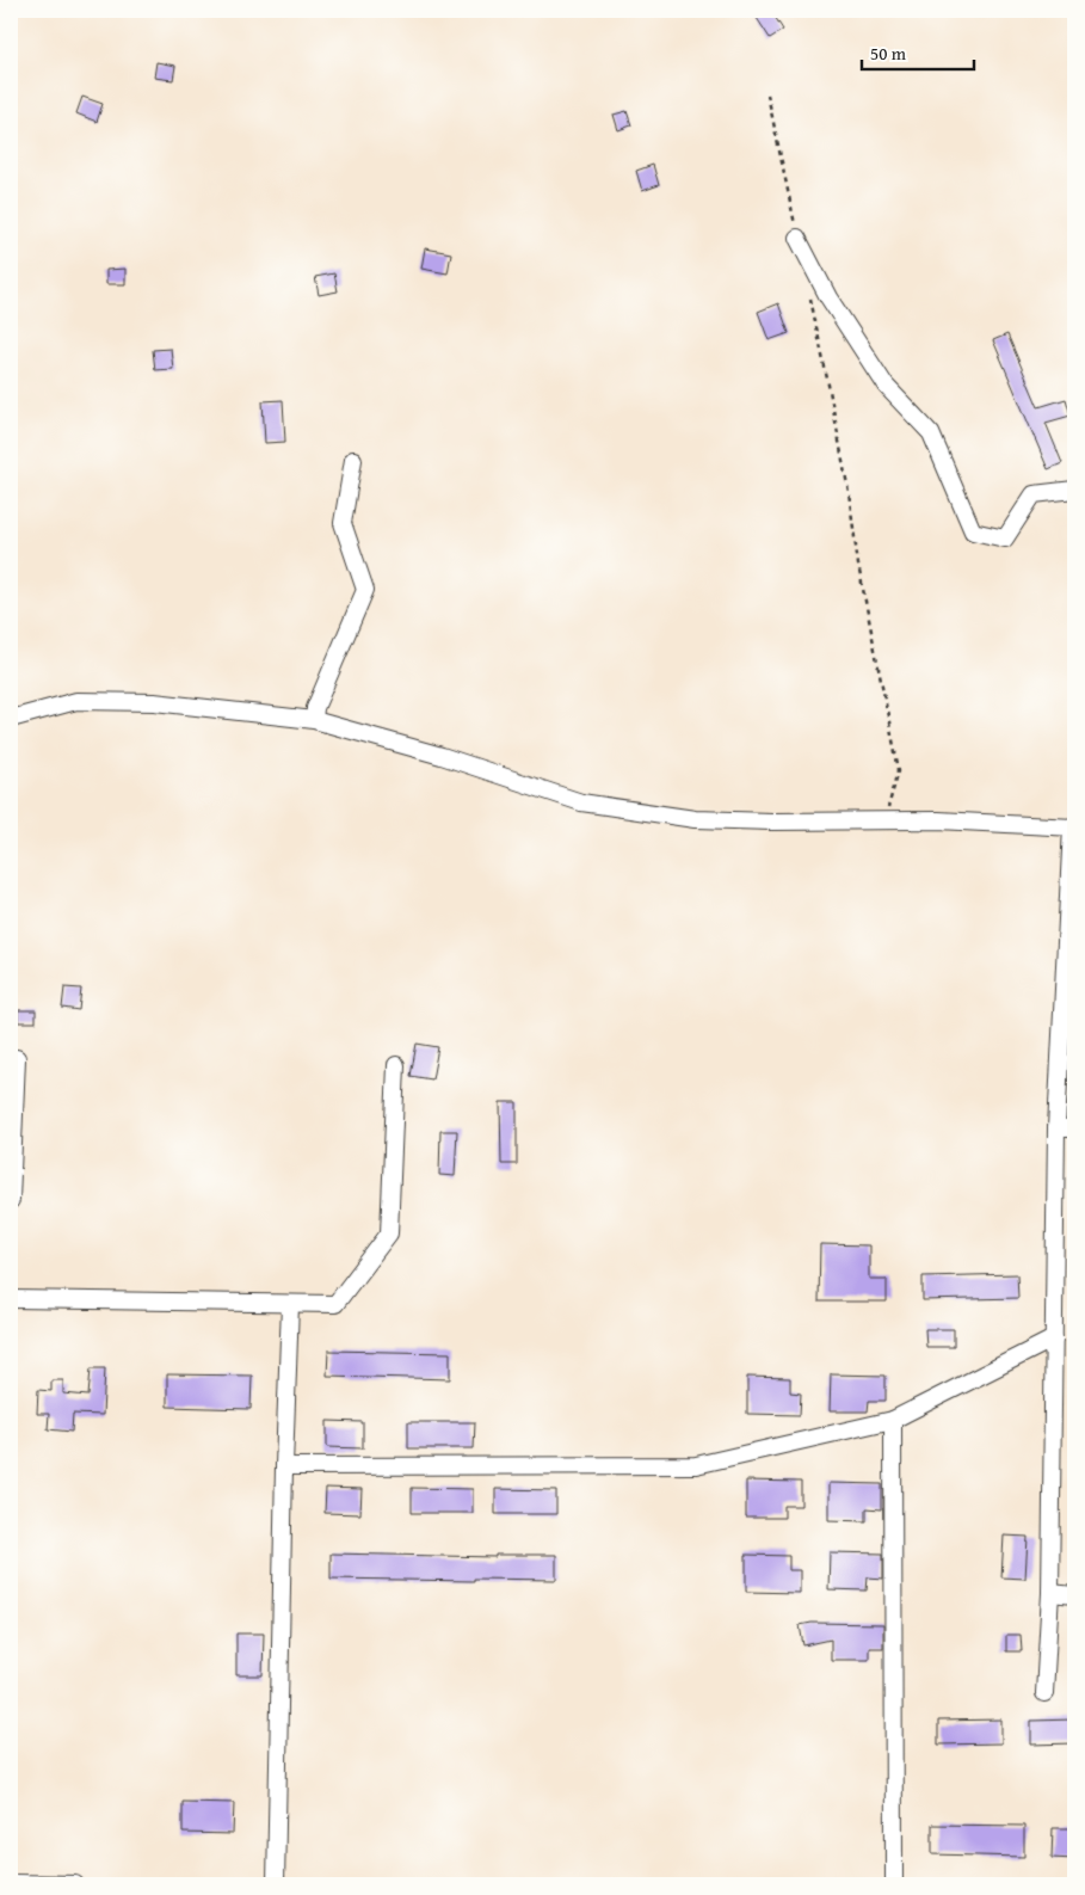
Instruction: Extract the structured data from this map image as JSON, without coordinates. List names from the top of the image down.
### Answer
{
  "scale_bar": "50 m"
}
